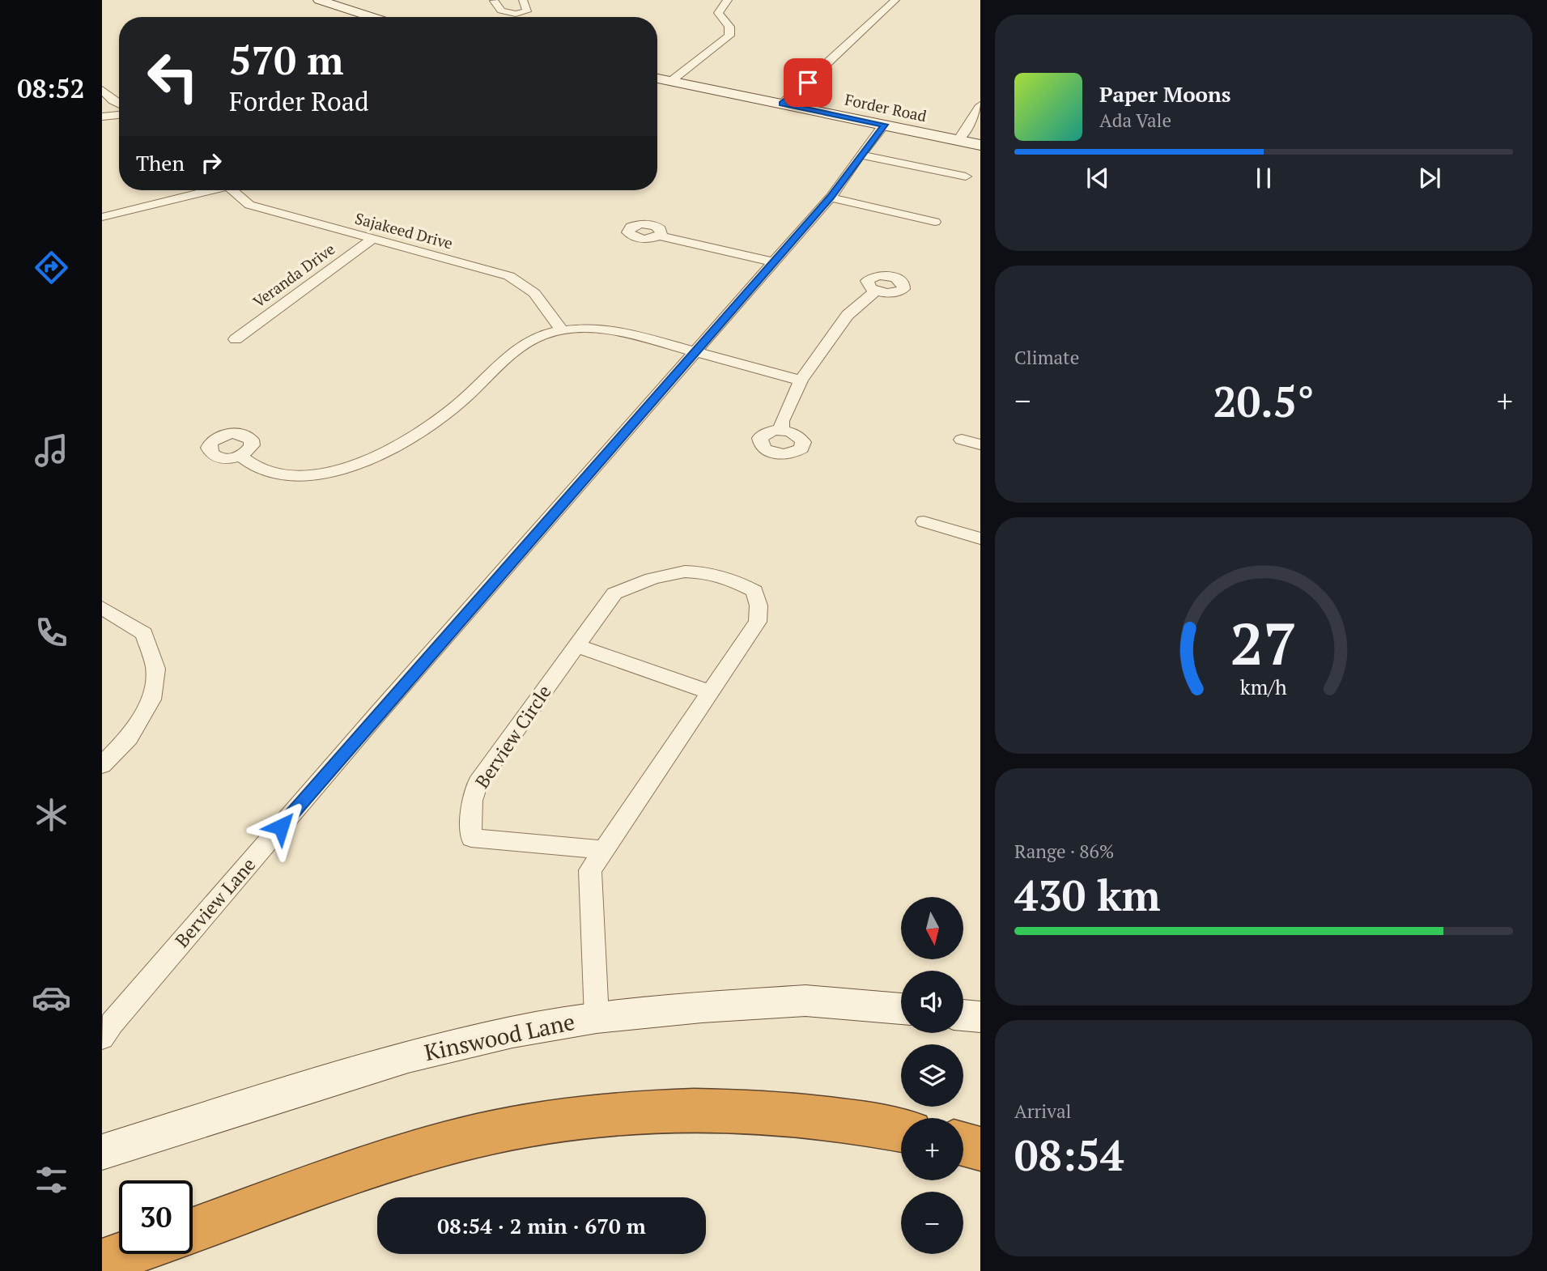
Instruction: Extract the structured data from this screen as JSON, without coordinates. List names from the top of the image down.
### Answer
{
  "streets": {
    "main road": ["Forder Road", "Kinswood Lane"],
    "street": [
      "Sajakeed Drive",
      "Veranda Drive",
      "Berview Circle",
      "Berview Lane"
    ]
  },
  "crossings": [
    ["Forder Road", "Berview Lane"],
    ["Sajakeed Drive", "Veranda Drive"],
    ["Berview Circle", "Kinswood Lane"]
  ],
  "north": "bottom",
  "page": {
    "tabs": "08:52",
    "turn": ["570 m", "Forder Road"],
    "song": ["Paper Moons", "Ada Vale"],
    "then": "Then",
    "tile": [
      "Climate",
      ["Range · 86%", "430 km"],
      ["Arrival", "08:54"]
    ],
    "heat": ["−", "20.5°", "+"],
    "map_buttons": ["+", "−"],
    "limit": "30",
    "trip": "08:54 · 2 min · 670 m",
    "gauge": ["27", "km/h"]
  }
}
